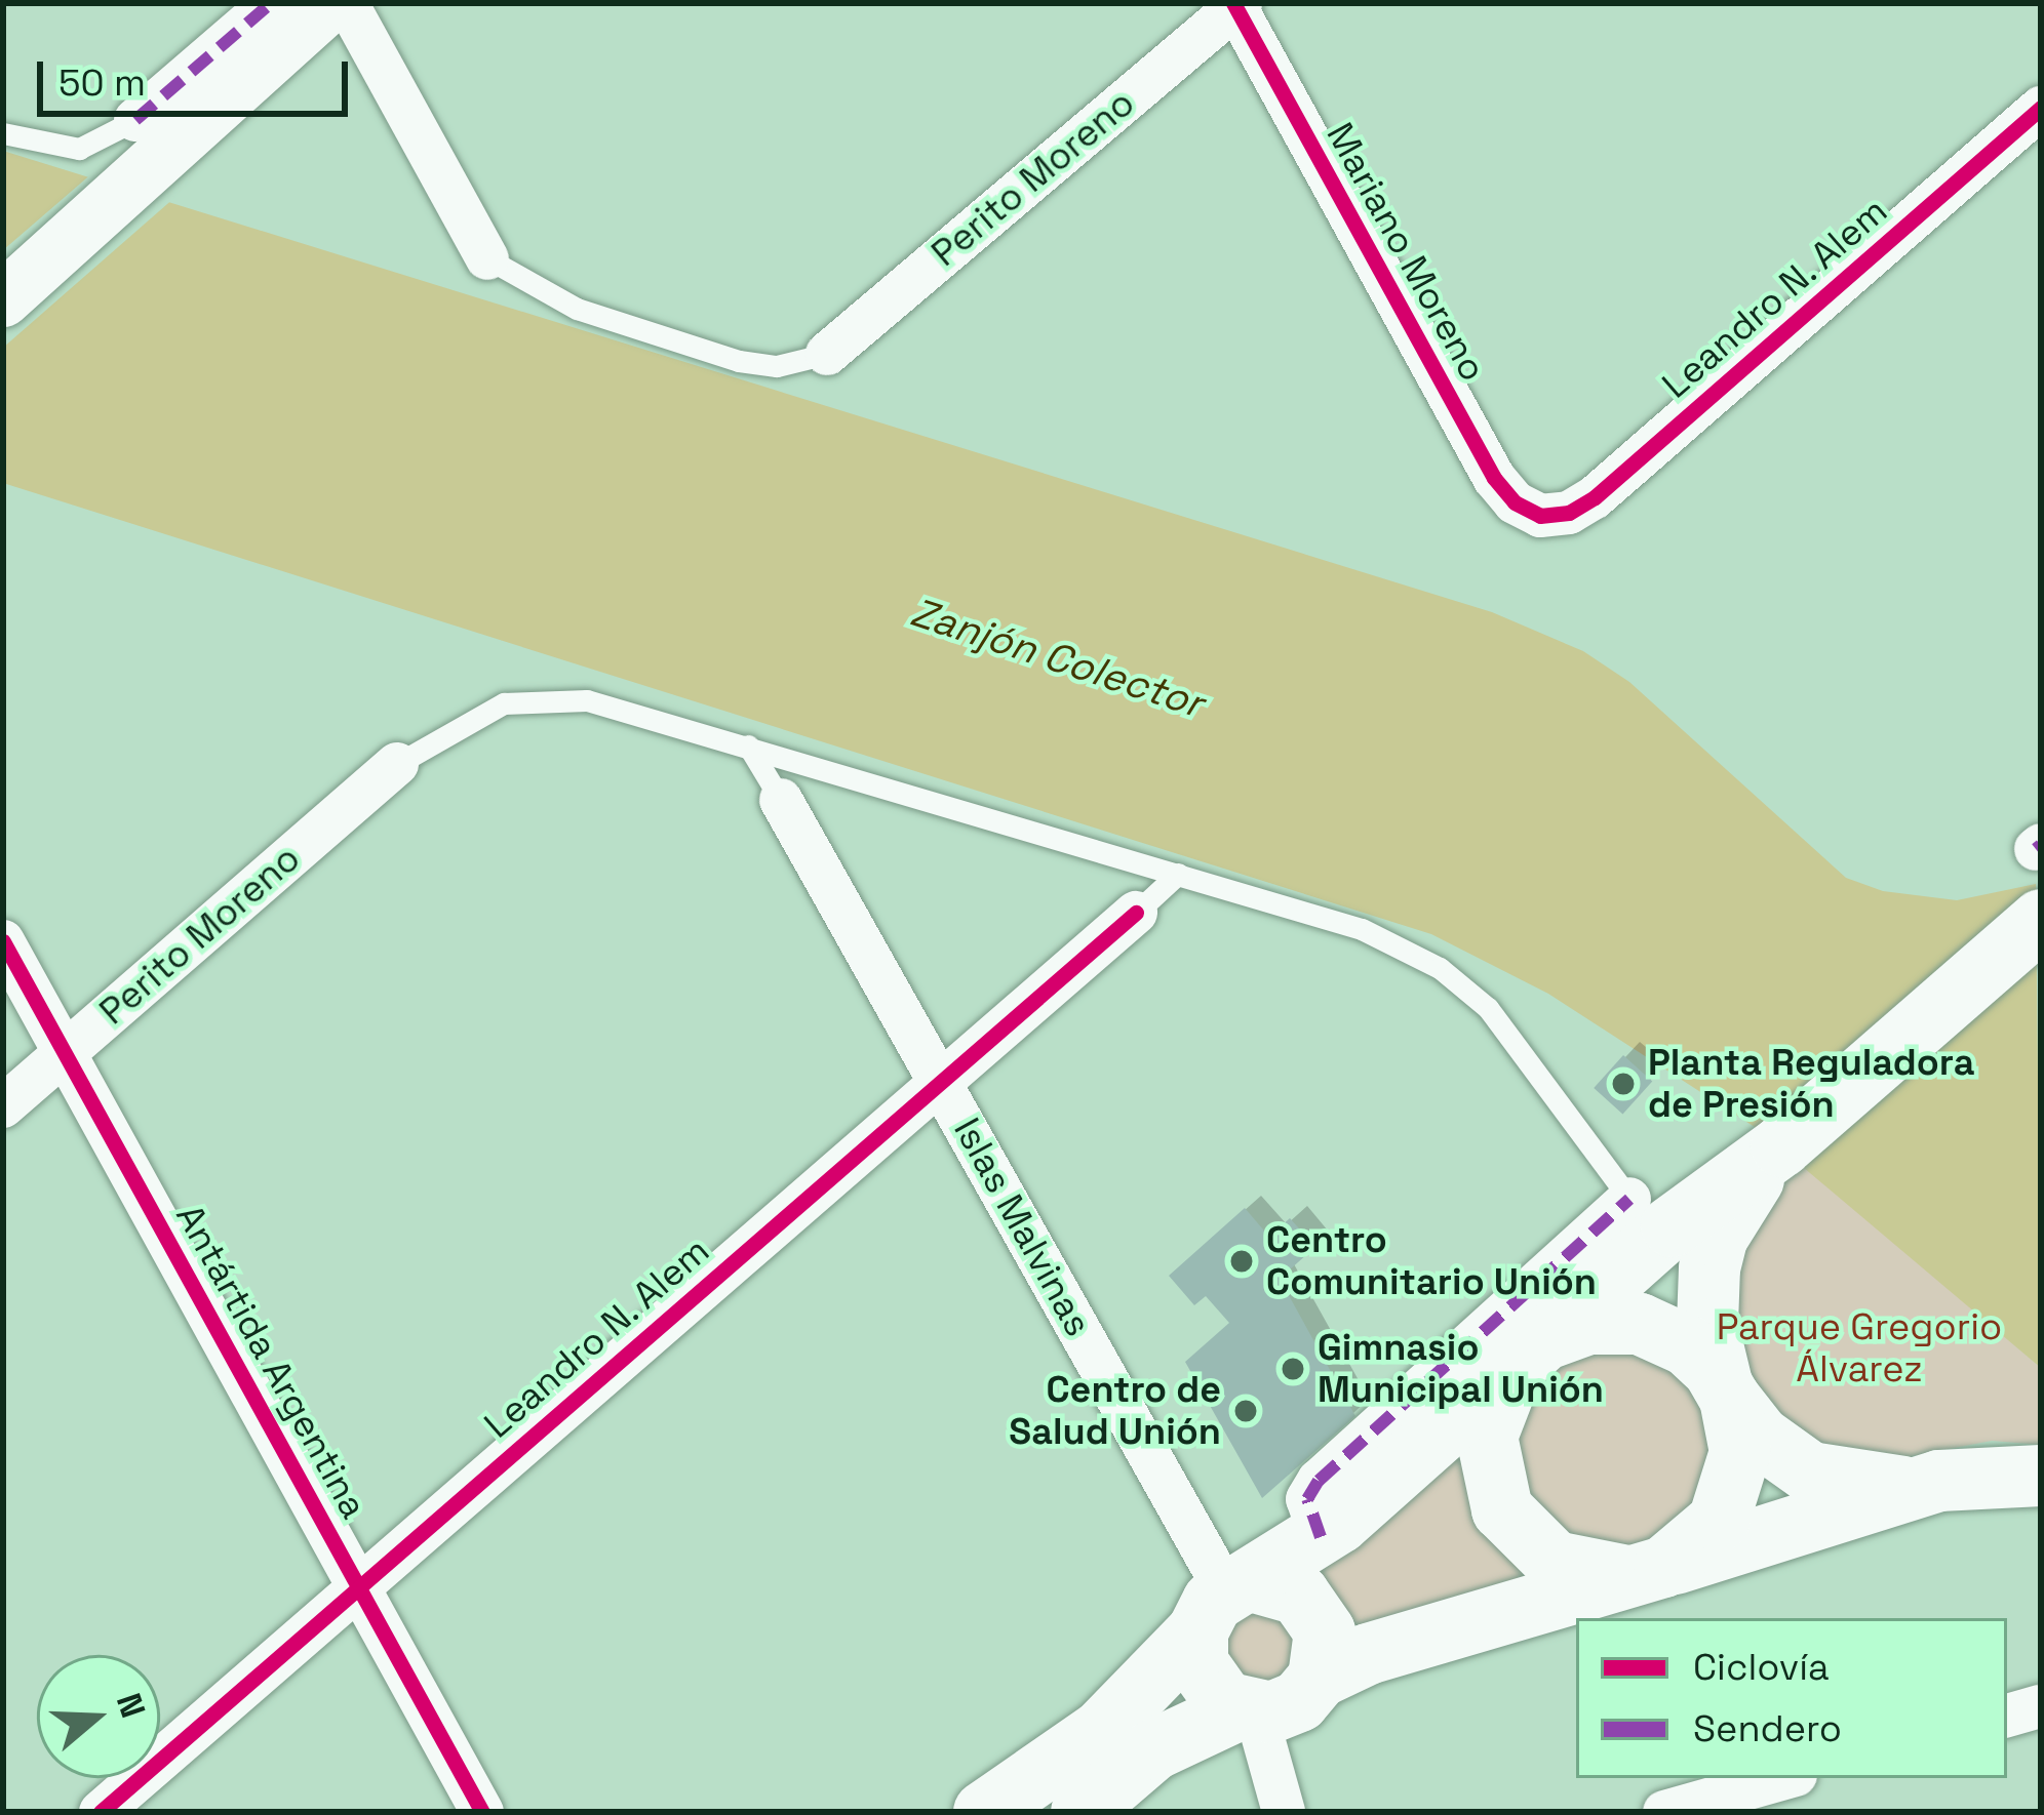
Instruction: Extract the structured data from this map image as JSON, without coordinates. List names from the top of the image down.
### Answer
{
  "streets": {
    "street": [
      "Perito Moreno",
      "Mariano Moreno",
      "Leandro N. Alem",
      "Islas Malvinas",
      "Antártida Argentina"
    ]
  },
  "crossings": [
    ["Perito Moreno", "Mariano Moreno"],
    ["Perito Moreno", "Antártida Argentina"],
    ["Mariano Moreno", "Leandro N. Alem"],
    ["Leandro N. Alem", "Islas Malvinas"],
    ["Leandro N. Alem", "Antártida Argentina"]
  ],
  "water": ["Zanjón Colector"],
  "parks": ["Parque Gregorio Álvarez"],
  "places": [
    "Planta Reguladora de Presión",
    "Centro Comunitario Unión",
    "Gimnasio Municipal Unión",
    "Centro de Salud Unión"
  ],
  "legend": ["Ciclovía", "Sendero"],
  "scale_bar": "50 m",
  "north": "right"
}
